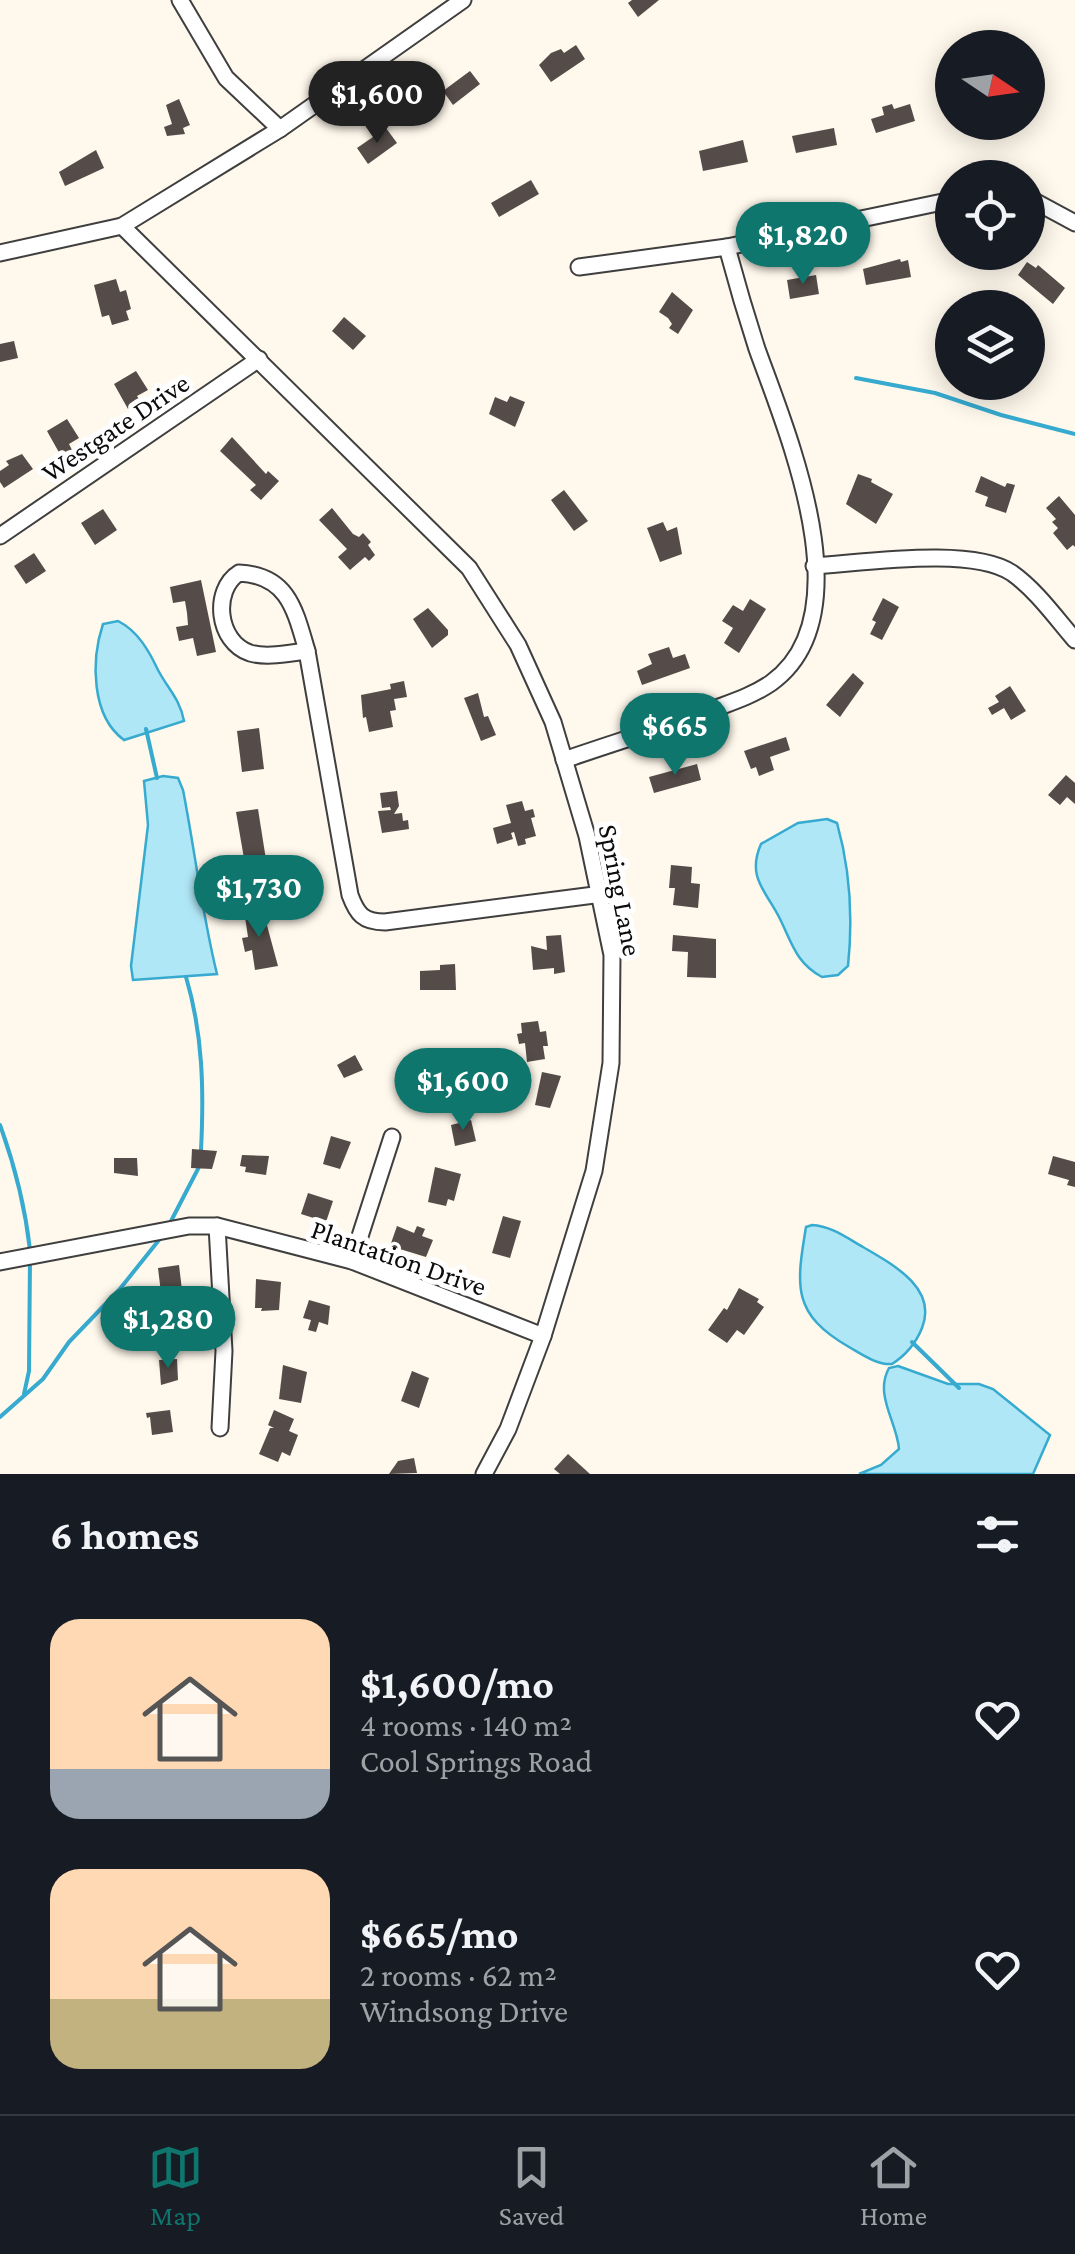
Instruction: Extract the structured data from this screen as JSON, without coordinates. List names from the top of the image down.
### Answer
{
  "streets": {
    "street": ["Westgate Drive", "Spring Lane", "Plantation Drive"]
  },
  "crossings": [
    ["Westgate Drive", "Spring Lane"],
    ["Spring Lane", "Plantation Drive"]
  ],
  "north": "right",
  "page": {
    "price": [
      "$1,600",
      "$1,820",
      "$665",
      "$1,730",
      "$1,600",
      "$1,280"
    ],
    "heading": "6 homes",
    "list": [
      {
        "name": "$1,600/mo",
        "note": "4 rooms · 140 m² · Cool Springs Road"
      },
      {
        "name": "$665/mo",
        "note": "2 rooms · 62 m² · Windsong Drive"
      }
    ],
    "tabs": ["Map", "Saved", "Home"]
  }
}
